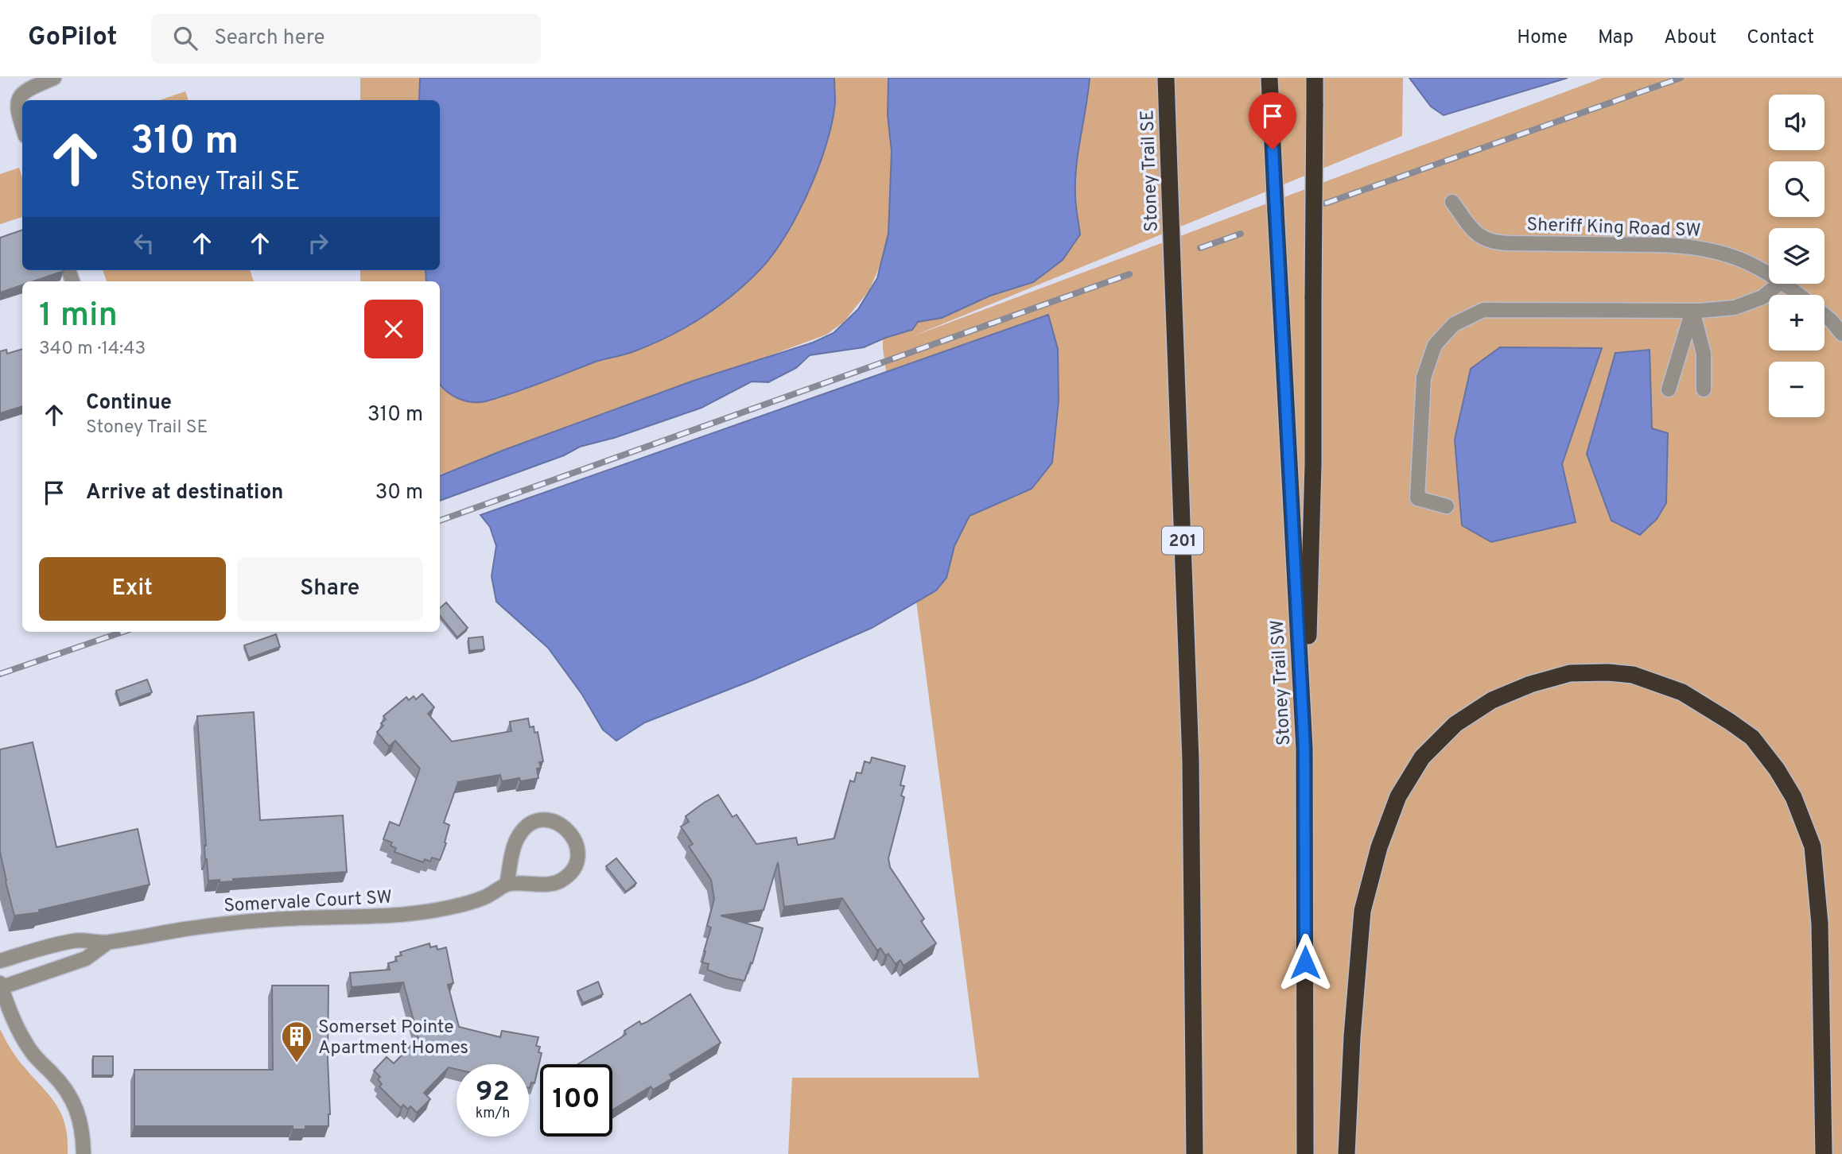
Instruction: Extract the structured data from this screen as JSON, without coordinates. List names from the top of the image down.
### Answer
{
  "streets": {
    "highway": ["Stoney Trail SE", "201", "Stoney Trail SW"],
    "street": ["Sheriff King Road SW", "Somervale Court SW"]
  },
  "places": {
    "building": ["Somerset Pointe Apartment Homes"]
  },
  "page": {
    "header": "GoPilot",
    "search": "Search here",
    "nav": [
      "Home",
      "Map",
      "About",
      "Contact"
    ],
    "map_buttons": ["+", "−"],
    "turn": ["310 m", "Stoney Trail SE"],
    "heading": ["1 min", "340 m · 14:43"],
    "list": [
      {
        "name": "Continue",
        "note": "Stoney Trail SE",
        "value": "310 m"
      },
      {
        "name": "Arrive at destination",
        "value": "30 m"
      }
    ],
    "buttons": ["Exit", "Share"],
    "speed": "92 km/h",
    "limit": "100"
  }
}
